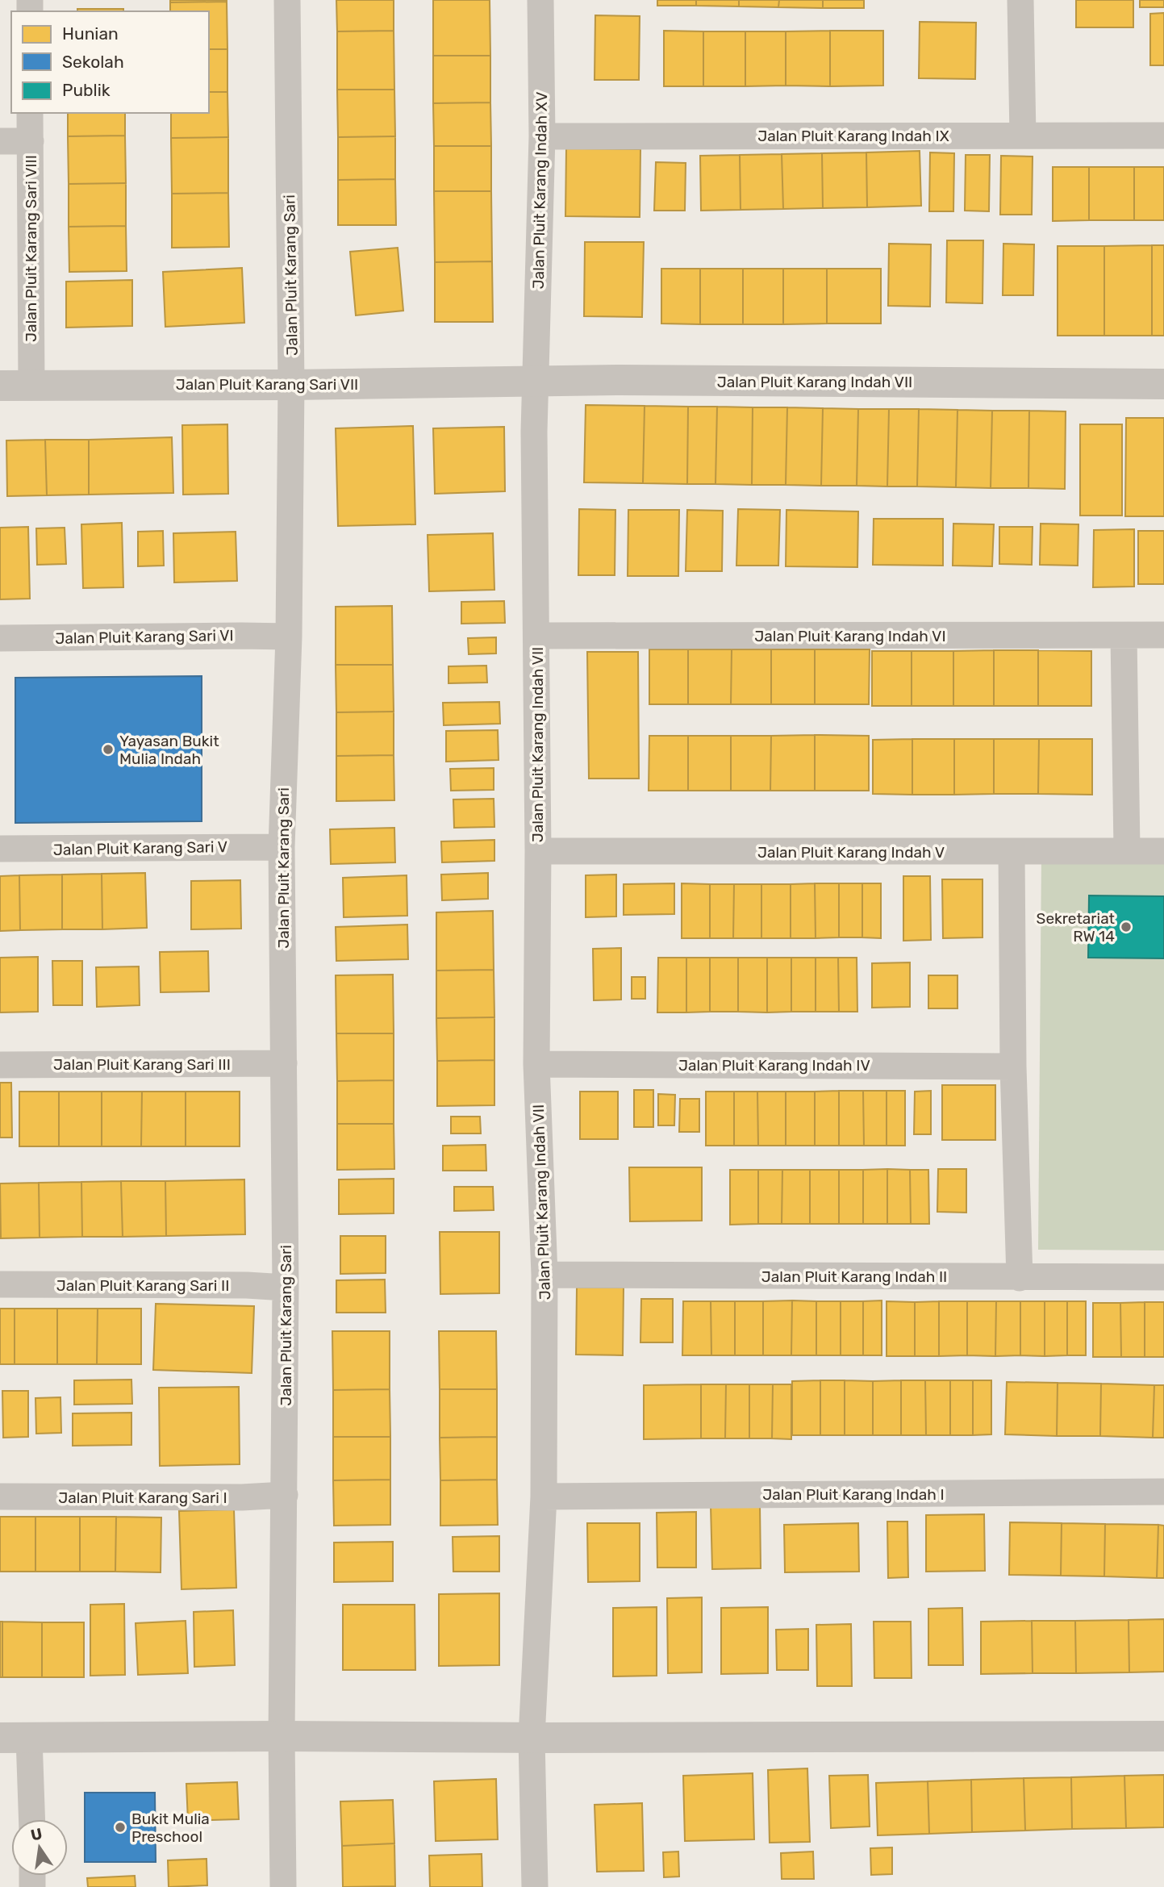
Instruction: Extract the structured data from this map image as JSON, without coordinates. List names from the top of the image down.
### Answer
{
  "streets": {
    "street": [
      "Jalan Pluit Karang Indah IX",
      "Jalan Pluit Karang Indah XV",
      "Jalan Pluit Karang Sari VIII",
      "Jalan Pluit Karang Sari",
      "Jalan Pluit Karang Indah VII",
      "Jalan Pluit Karang Sari VII",
      "Jalan Pluit Karang Indah VI",
      "Jalan Pluit Karang Sari VI",
      "Jalan Pluit Karang Sari V",
      "Jalan Pluit Karang Indah V",
      "Jalan Pluit Karang Sari III",
      "Jalan Pluit Karang Indah IV",
      "Jalan Pluit Karang Indah II",
      "Jalan Pluit Karang Sari II",
      "Jalan Pluit Karang Indah I",
      "Jalan Pluit Karang Sari I"
    ]
  },
  "crossings": [
    ["Jalan Pluit Karang Indah IX", "Jalan Pluit Karang Indah XV"],
    ["Jalan Pluit Karang Indah XV", "Jalan Pluit Karang Indah VII"],
    ["Jalan Pluit Karang Indah XV", "Jalan Pluit Karang Sari VII"],
    ["Jalan Pluit Karang Sari VIII", "Jalan Pluit Karang Sari VII"],
    ["Jalan Pluit Karang Sari", "Jalan Pluit Karang Sari VII"],
    ["Jalan Pluit Karang Sari", "Jalan Pluit Karang Sari VI"],
    ["Jalan Pluit Karang Sari", "Jalan Pluit Karang Sari V"],
    ["Jalan Pluit Karang Sari", "Jalan Pluit Karang Sari III"],
    ["Jalan Pluit Karang Sari", "Jalan Pluit Karang Sari II"],
    ["Jalan Pluit Karang Sari", "Jalan Pluit Karang Sari I"],
    ["Jalan Pluit Karang Indah VII", "Jalan Pluit Karang Sari VII"],
    ["Jalan Pluit Karang Indah VII", "Jalan Pluit Karang Indah VI"],
    ["Jalan Pluit Karang Indah VII", "Jalan Pluit Karang Indah V"],
    ["Jalan Pluit Karang Indah VII", "Jalan Pluit Karang Indah IV"],
    ["Jalan Pluit Karang Indah VII", "Jalan Pluit Karang Indah II"],
    ["Jalan Pluit Karang Indah VII", "Jalan Pluit Karang Indah I"]
  ],
  "places": ["Yayasan Bukit Mulia Indah", "Sekretariat RW 14", "Bukit Mulia Preschool"],
  "legend": ["Hunian", "Sekolah", "Publik"],
  "north": "top"
}
